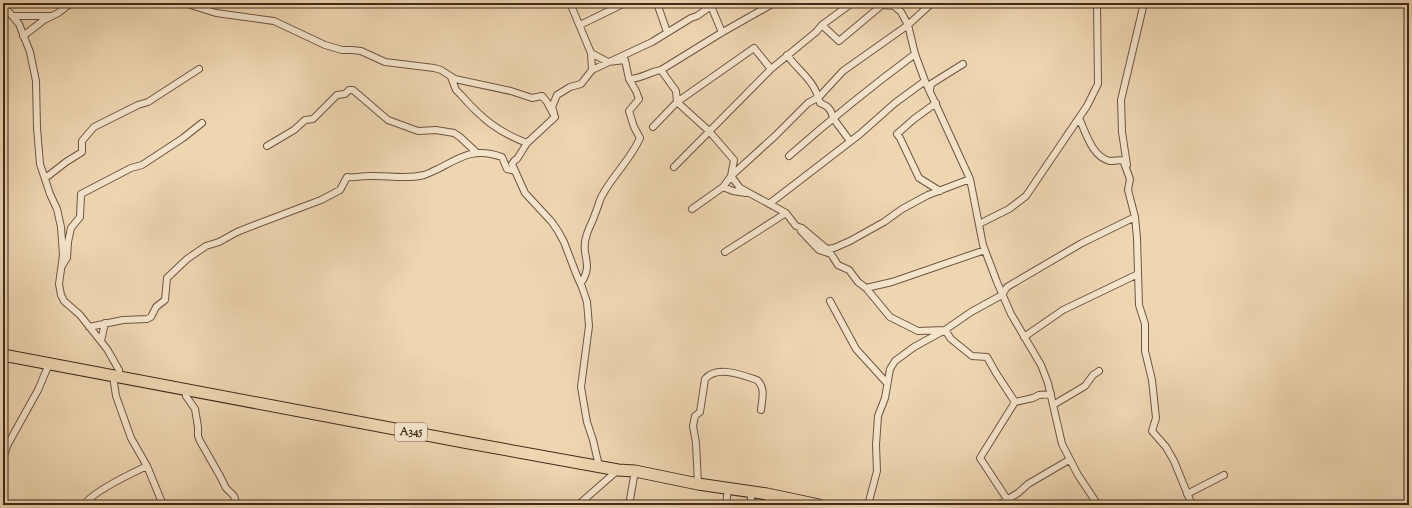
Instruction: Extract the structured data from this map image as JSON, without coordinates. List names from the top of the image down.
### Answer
{
  "streets": {
    "highway": ["A345"]
  }
}
